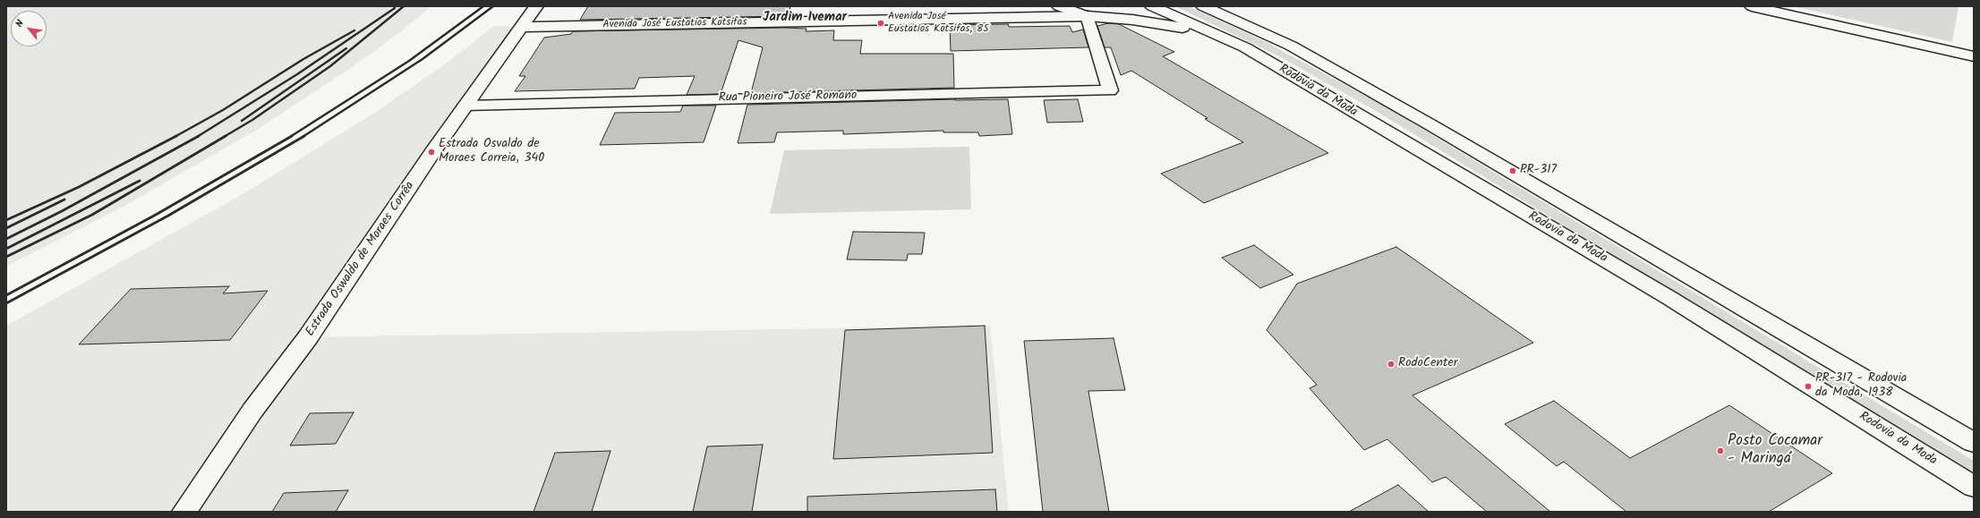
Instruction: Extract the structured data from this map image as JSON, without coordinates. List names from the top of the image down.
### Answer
{
  "streets": {
    "main road": [
      "Avenida José Eustatios Kotsifas",
      "Rodovia da Moda",
      "Rua Pioneiro José Romano",
      "Estrada Oswaldo de Moraes Corrêa"
    ]
  },
  "crossings": [
    ["Avenida José Eustatios Kotsifas", "Rua Pioneiro José Romano"],
    ["Avenida José Eustatios Kotsifas", "Estrada Oswaldo de Moraes Corrêa"],
    ["Rua Pioneiro José Romano", "Estrada Oswaldo de Moraes Corrêa"]
  ],
  "districts": ["Jardim Ivemar"],
  "places": [
    "Avenida José Eustatios Kotsifas, 85",
    "Estrada Osvaldo de Moraes Correia, 340",
    "PR-317",
    "RodoCenter",
    "PR-317 - Rodovia da Moda, 1938",
    "Posto Cocamar - Maringá"
  ],
  "north": "top left"
}
